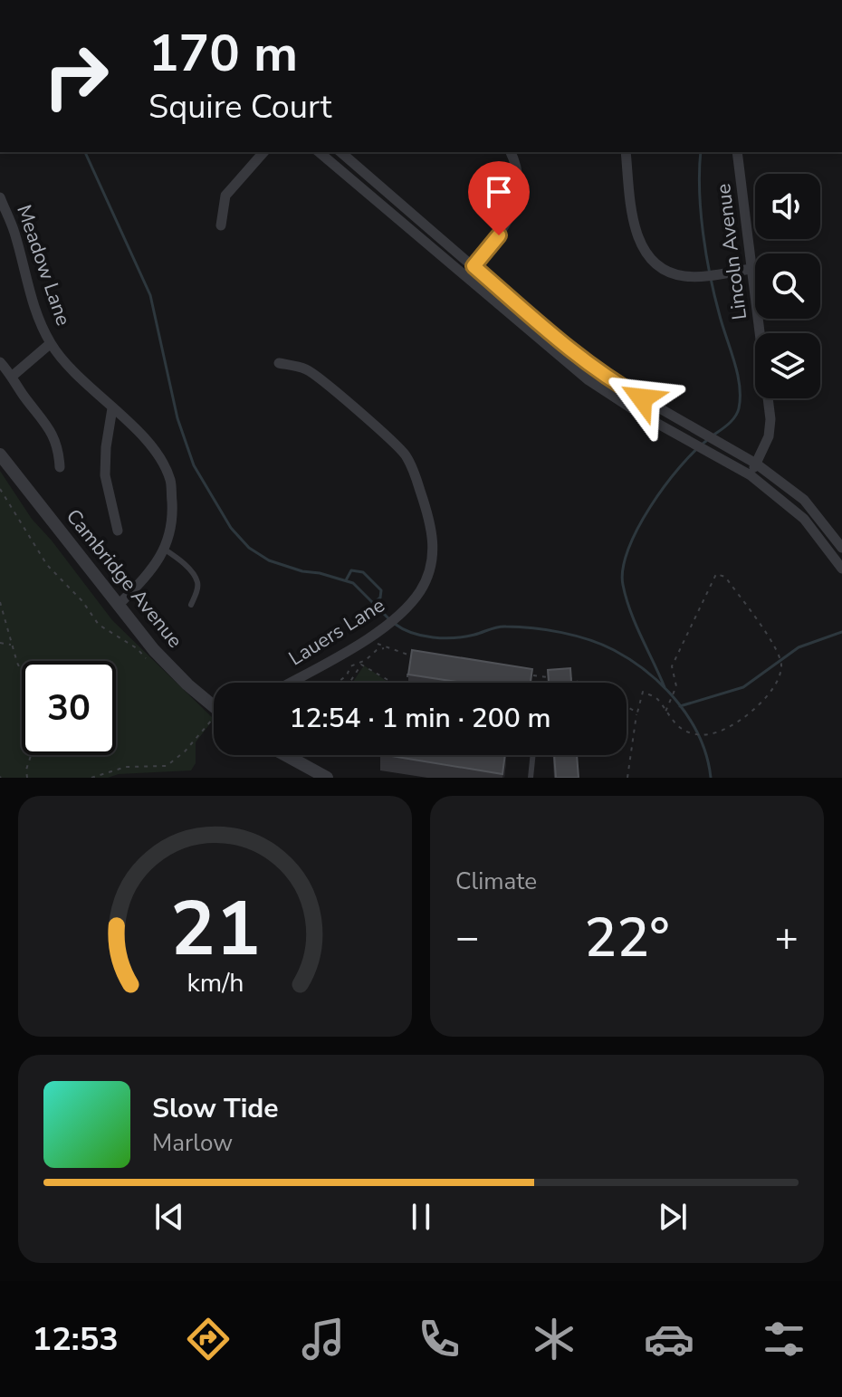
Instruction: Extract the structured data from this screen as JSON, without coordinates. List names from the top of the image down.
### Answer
{
  "streets": {
    "street": [
      "Lincoln Avenue",
      "Meadow Lane",
      "Cambridge Avenue",
      "Lauers Lane"
    ]
  },
  "crossings": [
    ["Meadow Lane", "Cambridge Avenue"]
  ],
  "page": {
    "turn": ["170 m", "Squire Court"],
    "limit": "30",
    "trip": "12:54 · 1 min · 200 m",
    "tile": "Climate",
    "heat": ["−", "22°", "+"],
    "song": ["Slow Tide", "Marlow"],
    "tabs": "12:53",
    "gauge": ["21", "km/h"]
  }
}
